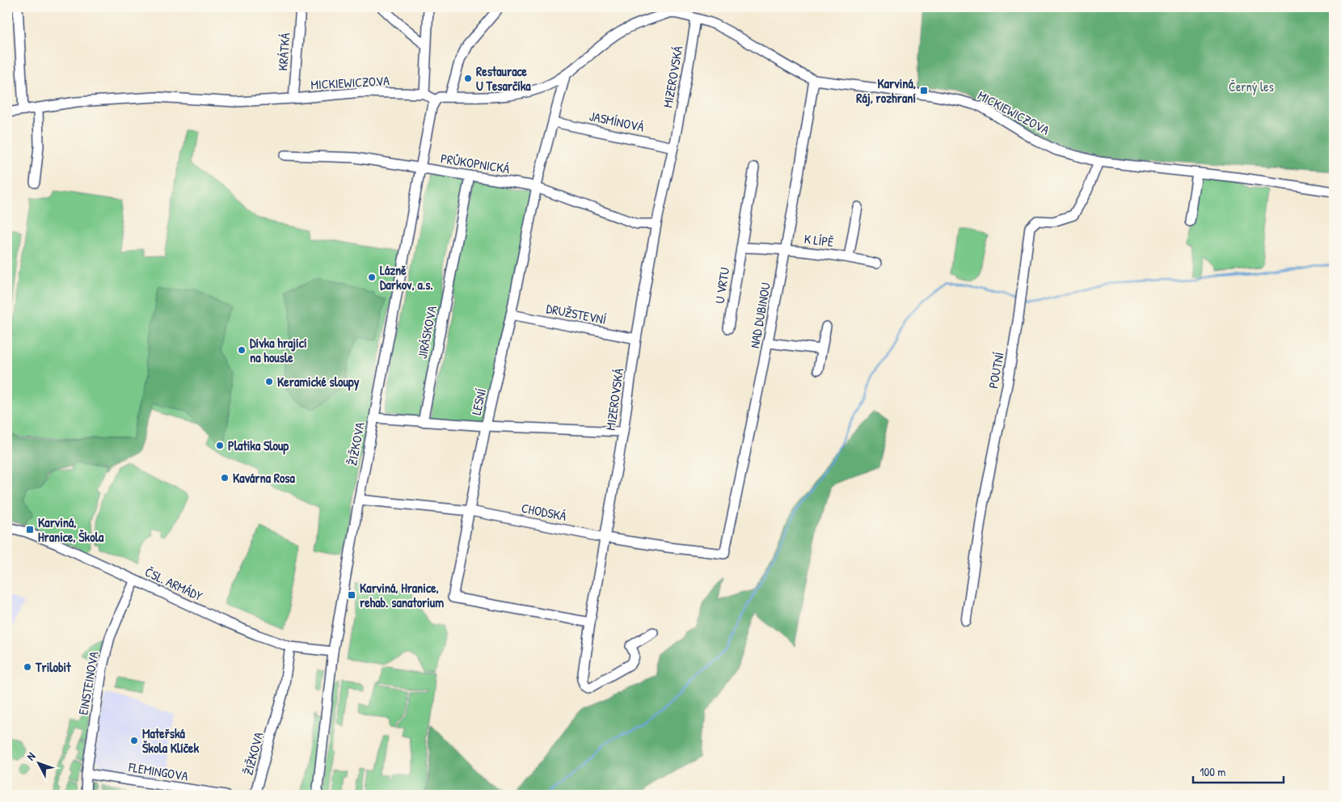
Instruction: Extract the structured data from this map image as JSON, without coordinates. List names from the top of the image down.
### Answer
{
  "streets": {
    "street": [
      "KRÁTKÁ",
      "MIZEROVSKÁ",
      "MICKIEWICZOVA",
      "JASMÍNOVÁ",
      "PRŮKOPNICKÁ",
      "K LÍPĚ",
      "U VRTU",
      "DRUŽSTEVNÍ",
      "NAD DUBINOU",
      "JIRÁSKOVA",
      "POUTNÍ",
      "LESNÍ",
      "ŽIŽKOVA",
      "CHODSKÁ",
      "ČSL. ARMÁDY",
      "EINSTEINOVA",
      "FLEMINGOVA"
    ]
  },
  "crossings": [
    ["KRÁTKÁ", "MICKIEWICZOVA"],
    ["MIZEROVSKÁ", "MICKIEWICZOVA"],
    ["MIZEROVSKÁ", "JASMÍNOVÁ"],
    ["MIZEROVSKÁ", "PRŮKOPNICKÁ"],
    ["MIZEROVSKÁ", "DRUŽSTEVNÍ"],
    ["MIZEROVSKÁ", "LESNÍ"],
    ["MIZEROVSKÁ", "CHODSKÁ"],
    ["MICKIEWICZOVA", "NAD DUBINOU"],
    ["MICKIEWICZOVA", "POUTNÍ"],
    ["MICKIEWICZOVA", "ŽIŽKOVA"],
    ["JASMÍNOVÁ", "LESNÍ"],
    ["PRŮKOPNICKÁ", "JIRÁSKOVA"],
    ["PRŮKOPNICKÁ", "LESNÍ"],
    ["PRŮKOPNICKÁ", "ŽIŽKOVA"],
    ["K LÍPĚ", "NAD DUBINOU"],
    ["DRUŽSTEVNÍ", "LESNÍ"],
    ["NAD DUBINOU", "CHODSKÁ"],
    ["LESNÍ", "CHODSKÁ"],
    ["ŽIŽKOVA", "CHODSKÁ"],
    ["ŽIŽKOVA", "ČSL. ARMÁDY"],
    ["ČSL. ARMÁDY", "EINSTEINOVA"],
    ["EINSTEINOVA", "FLEMINGOVA"]
  ],
  "parks": ["Černý les"],
  "places": {
    "other": [
      "Restaurace U Tesarčíka",
      "Lázně Darkov, a.s.",
      "Dívka hrající na housle",
      "Keramické sloupy",
      "Platika Sloup",
      "Kavárna Rosa",
      "Trilobit",
      "Mateřská Škola Klíček"
    ],
    "transit": ["Karviná, Ráj, rozhraní", "Karviná, Hranice, Škola", "Karviná, Hranice, rehab. sanatorium"]
  },
  "scale_bar": "100 m",
  "north": "top left"
}
